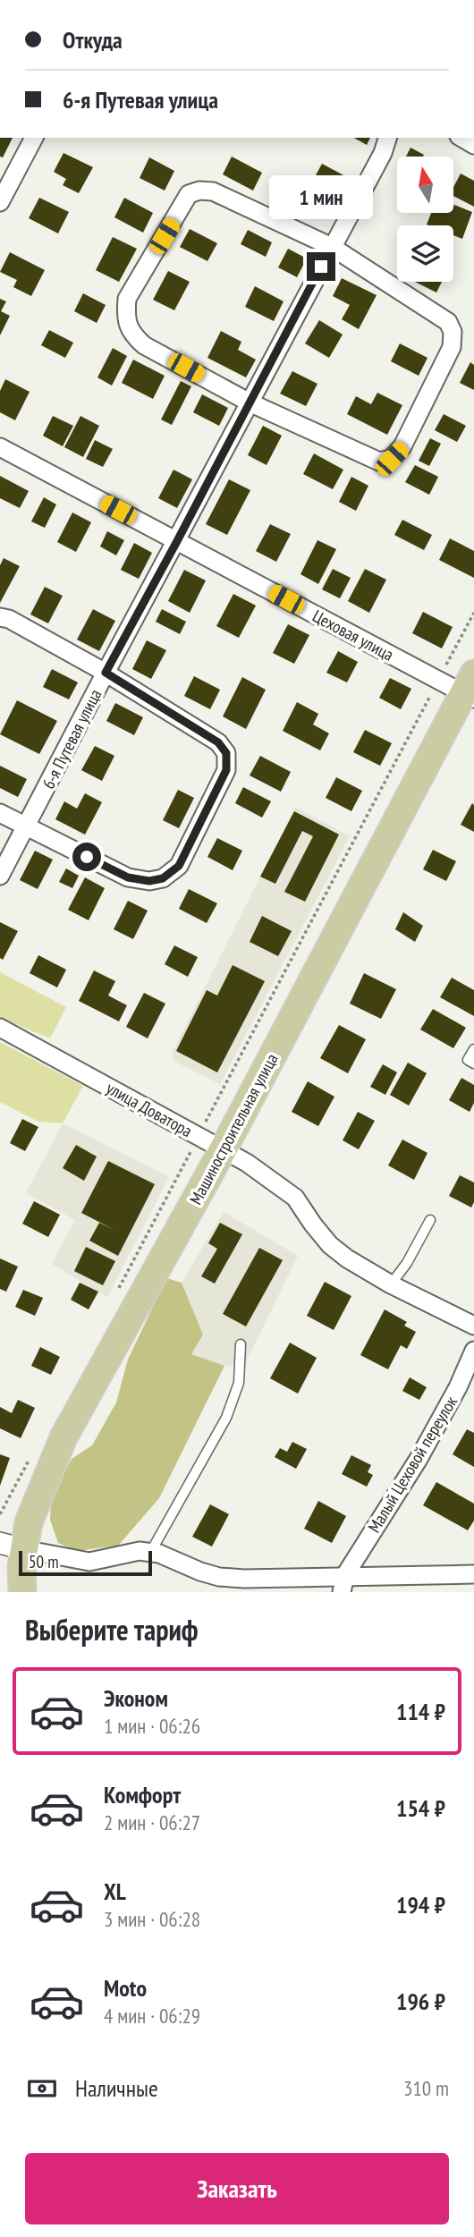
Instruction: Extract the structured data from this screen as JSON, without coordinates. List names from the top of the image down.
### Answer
{
  "streets": {
    "main road": ["Машиностроительная улица"],
    "street": [
      "Цеховая улица",
      "6-я Путевая улица",
      "улица Доватора",
      "Малый Цеховой переулок"
    ]
  },
  "crossings": [
    ["Цеховая улица", "6-я Путевая улица"],
    ["Цеховая улица", "Машиностроительная улица"],
    ["улица Доватора", "Машиностроительная улица"]
  ],
  "scale_bar": "50 m",
  "north": "top",
  "page": {
    "banner": ["Откуда", "6-я Путевая улица"],
    "bubble": "1 мин",
    "scale": "50 m",
    "heading": "Выберите тариф",
    "list": [
      {
        "name": "Эконом",
        "note": "1 мин · 06:26",
        "value": "114 ₽"
      },
      {
        "name": "Комфорт",
        "note": "2 мин · 06:27",
        "value": "154 ₽"
      },
      {
        "name": "XL",
        "note": "3 мин · 06:28",
        "value": "194 ₽"
      },
      {
        "name": "Moto",
        "note": "4 мин · 06:29",
        "value": "196 ₽"
      }
    ],
    "pay": ["Наличные", "310 m"],
    "buttons": "Заказать"
  }
}
